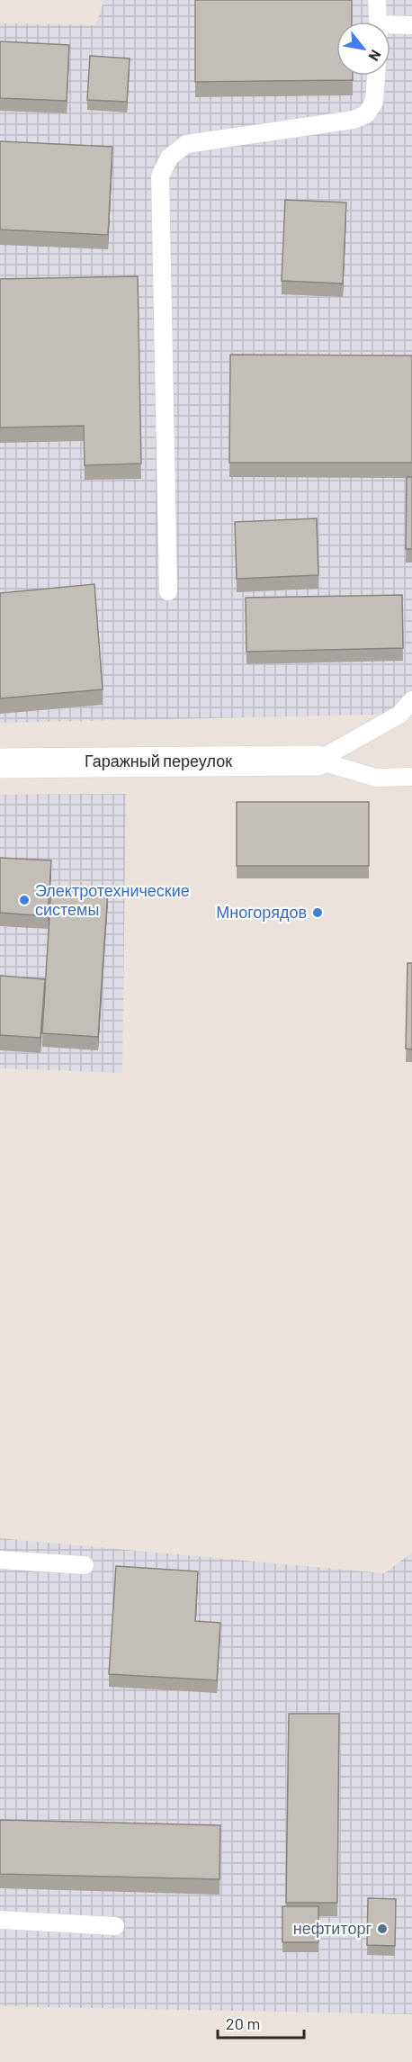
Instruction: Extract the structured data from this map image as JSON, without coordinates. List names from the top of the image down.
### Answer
{
  "streets": {
    "street": ["Гаражный переулок"]
  },
  "places": ["Электротехнические системы", "Многорядов", "нефтиторг"],
  "scale_bar": "20 m",
  "north": "bottom right"
}
